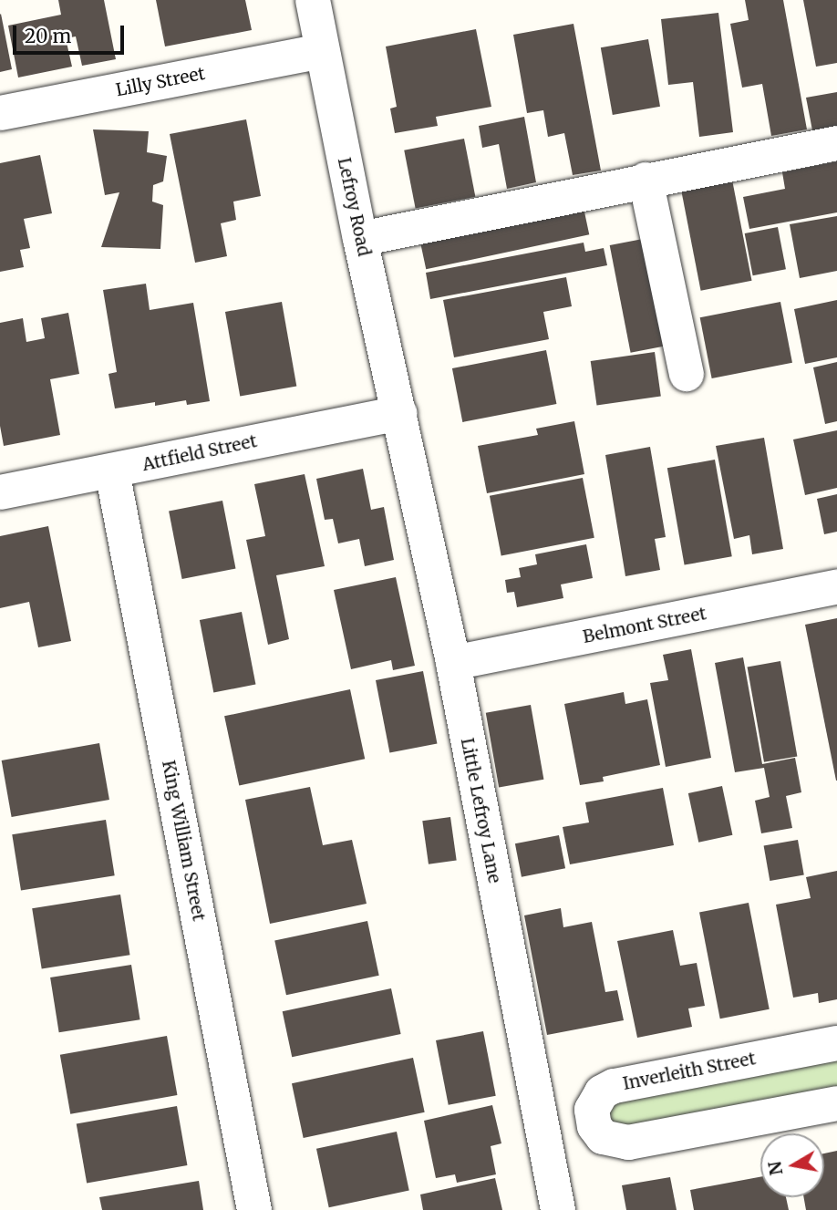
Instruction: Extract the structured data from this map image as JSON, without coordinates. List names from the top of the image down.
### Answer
{
  "streets": {
    "street": [
      "Lilly Street",
      "Lefroy Road",
      "Attfield Street",
      "Belmont Street",
      "Little Lefroy Lane",
      "King William Street",
      "Inverleith Street"
    ]
  },
  "crossings": [
    ["Lilly Street", "Lefroy Road"],
    ["Lefroy Road", "Attfield Street"],
    ["Lefroy Road", "Little Lefroy Lane"],
    ["Attfield Street", "Little Lefroy Lane"],
    ["Attfield Street", "King William Street"],
    ["Belmont Street", "Little Lefroy Lane"]
  ],
  "scale_bar": "20 m",
  "north": "left"
}
